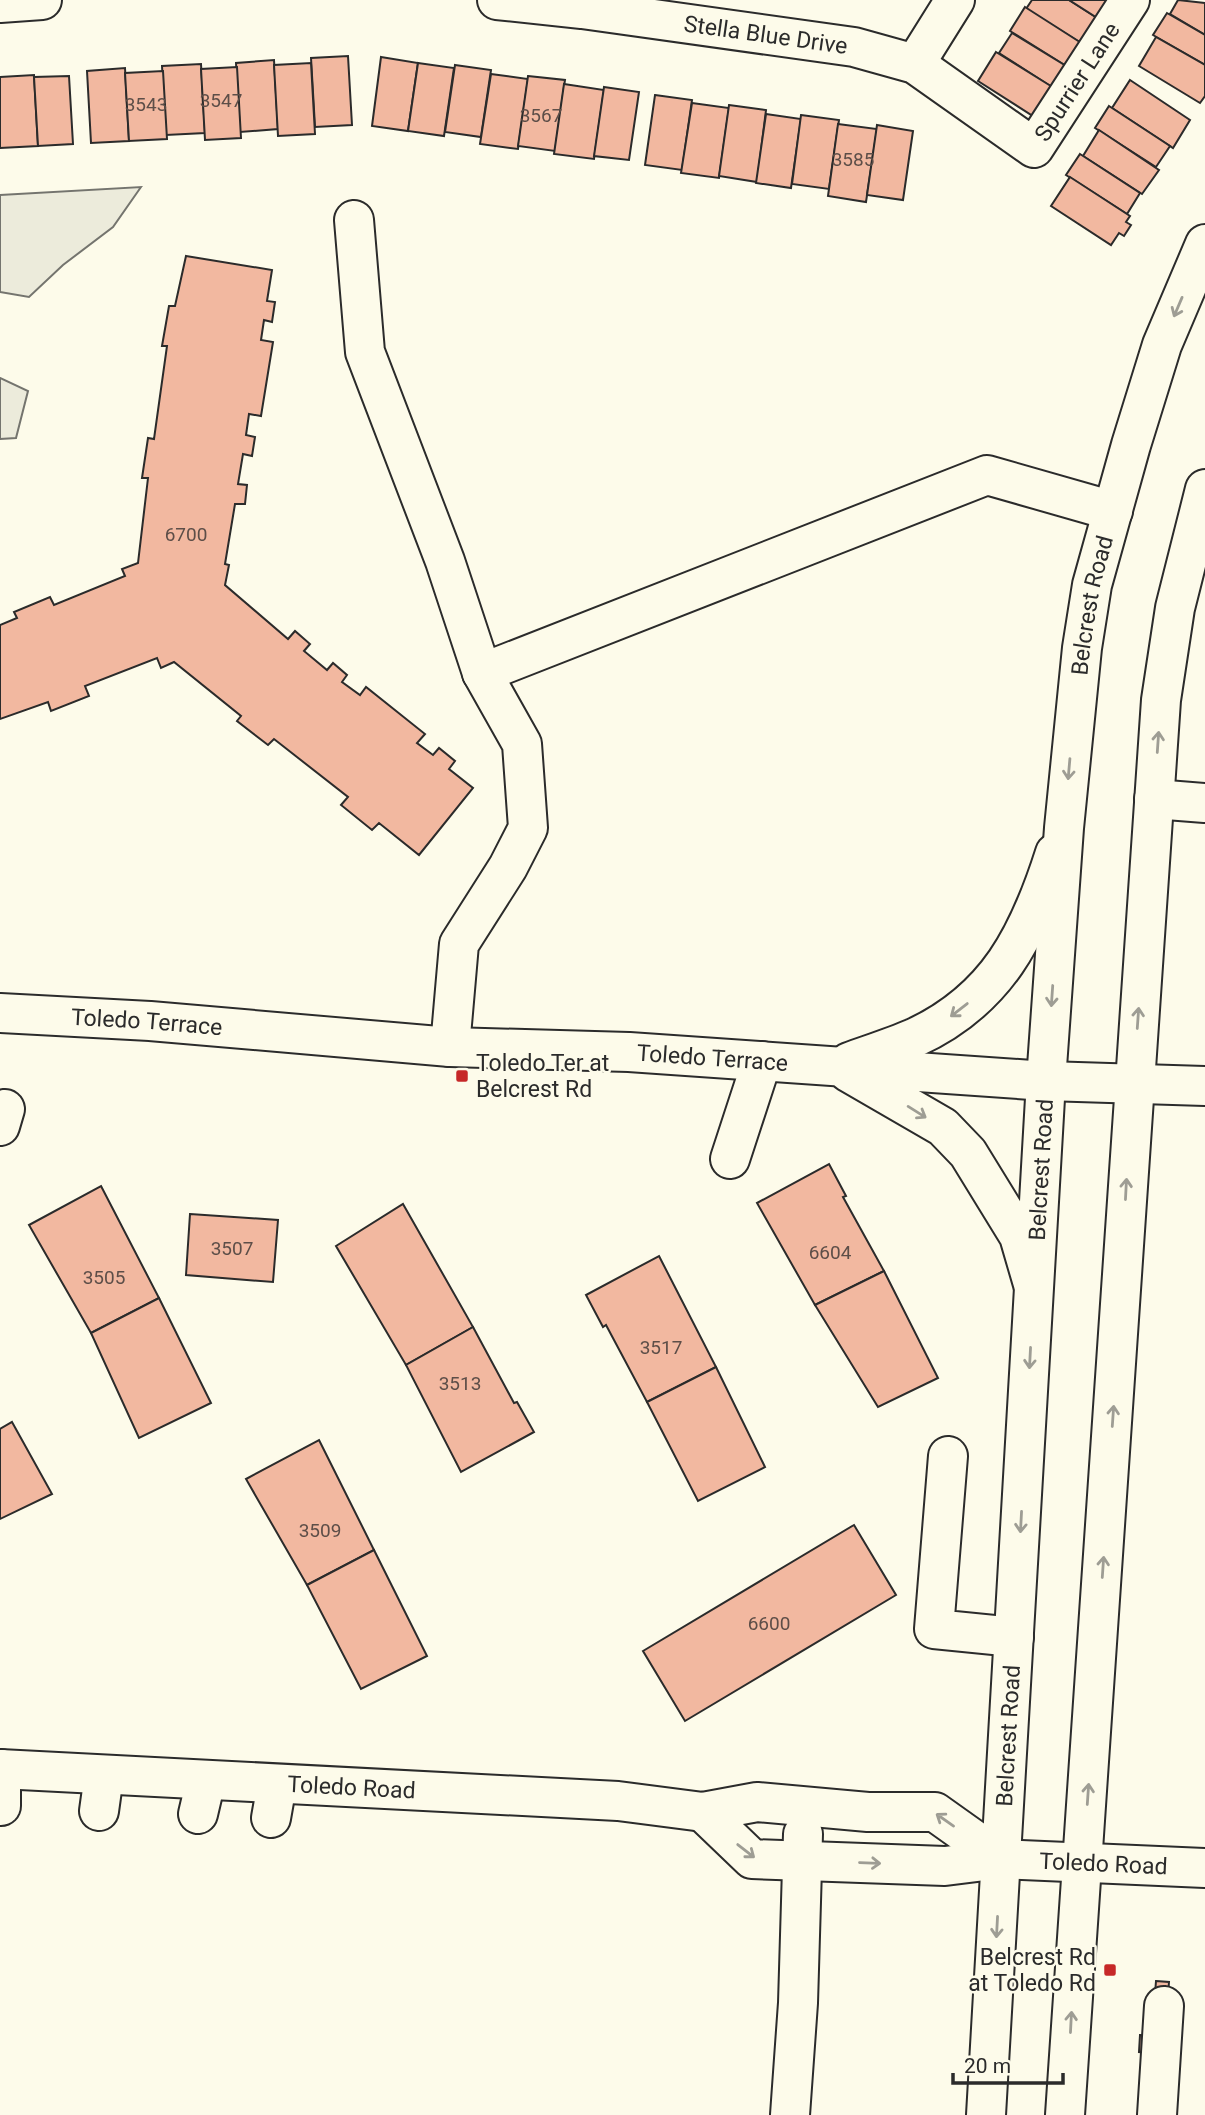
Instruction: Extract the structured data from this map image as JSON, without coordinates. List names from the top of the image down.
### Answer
{
  "streets": {
    "street": [
      "Stella Blue Drive",
      "Spurrier Lane",
      "Belcrest Road",
      "Toledo Terrace",
      "Toledo Road"
    ]
  },
  "crossings": [
    ["Stella Blue Drive", "Spurrier Lane"],
    ["Belcrest Road", "Toledo Terrace"],
    ["Belcrest Road", "Toledo Road"]
  ],
  "places": {
    "transit": ["Toledo Ter at Belcrest Rd", "Belcrest Rd at Toledo Rd"]
  },
  "house_numbers": [
    "3547",
    "3543",
    "3567",
    "3585",
    "6700",
    "3507",
    "6604",
    "3505",
    "3517",
    "3513",
    "3509",
    "6600"
  ],
  "scale_bar": "20 m"
}
